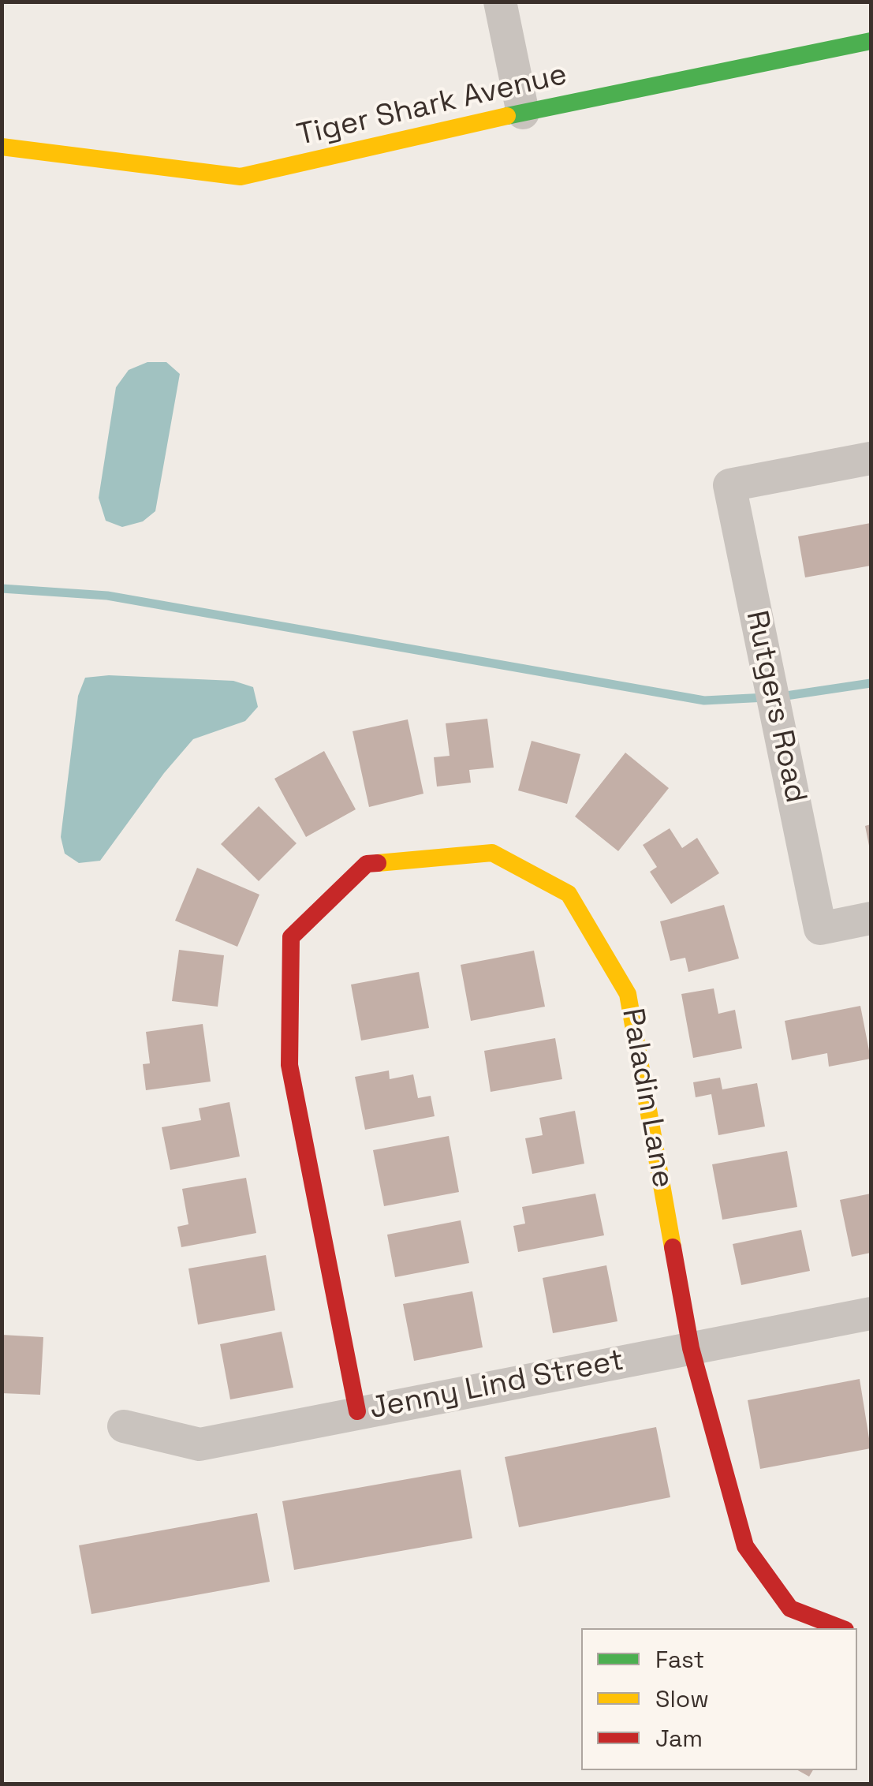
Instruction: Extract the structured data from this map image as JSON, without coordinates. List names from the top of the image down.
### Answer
{
  "streets": {
    "street": [
      "Tiger Shark Avenue",
      "Rutgers Road",
      "Paladin Lane",
      "Jenny Lind Street"
    ]
  },
  "crossings": [
    ["Paladin Lane", "Jenny Lind Street"]
  ],
  "legend": ["Fast", "Slow", "Jam"]
}
